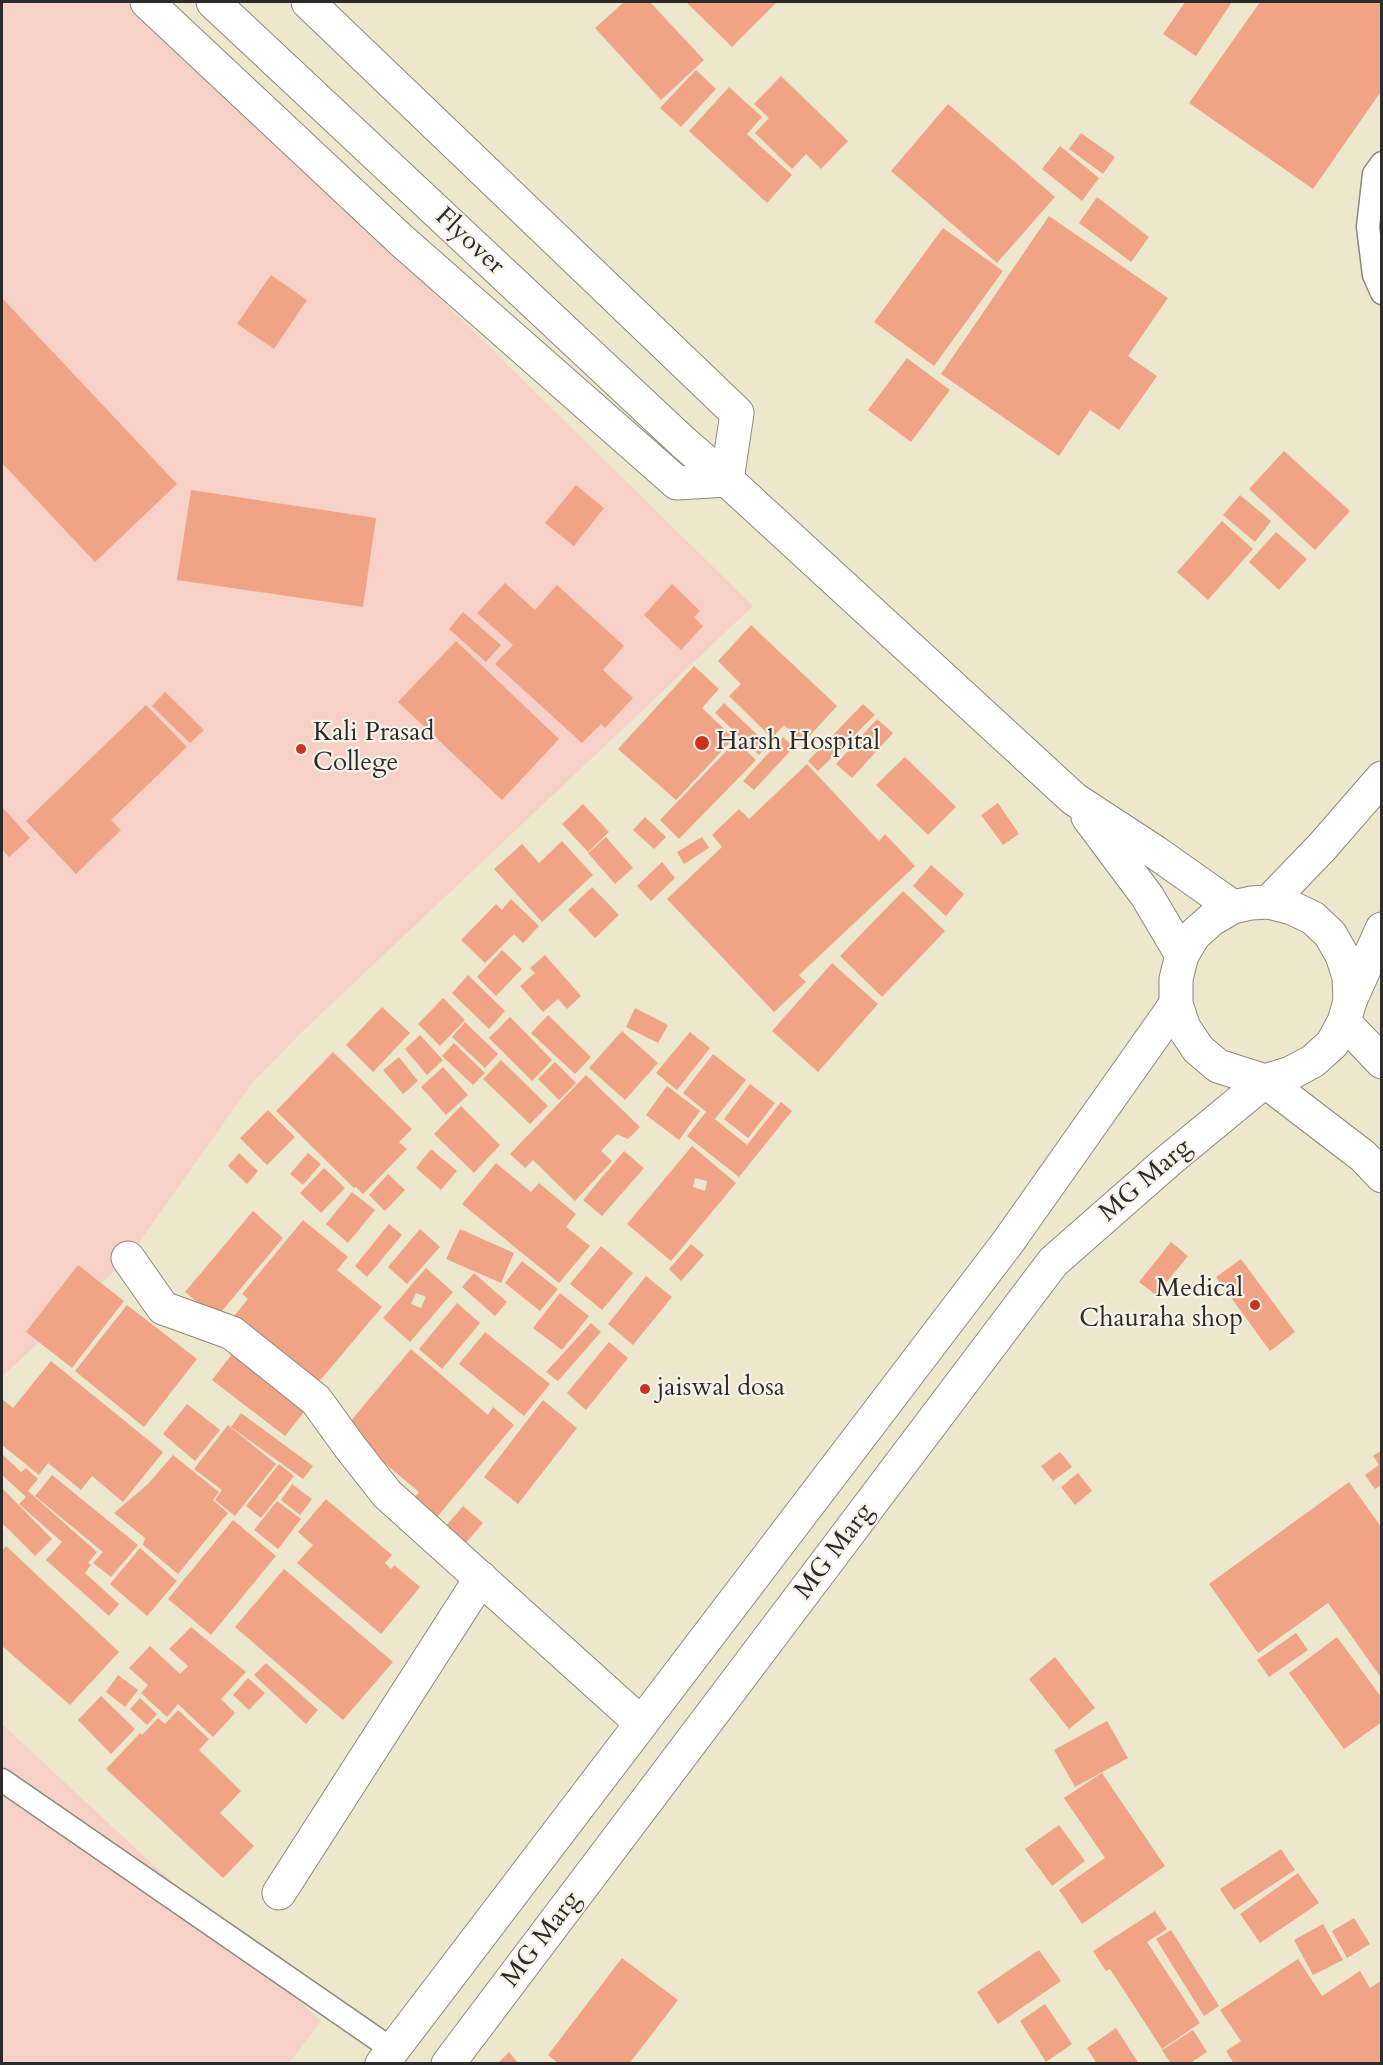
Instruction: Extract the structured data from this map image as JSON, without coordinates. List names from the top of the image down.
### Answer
{
  "streets": {
    "main road": ["Flyover", "MG Marg"]
  },
  "places": [
    "Harsh Hospital",
    "Kali Prasad College",
    "Medical Chauraha shop",
    "jaiswal dosa"
  ]
}
